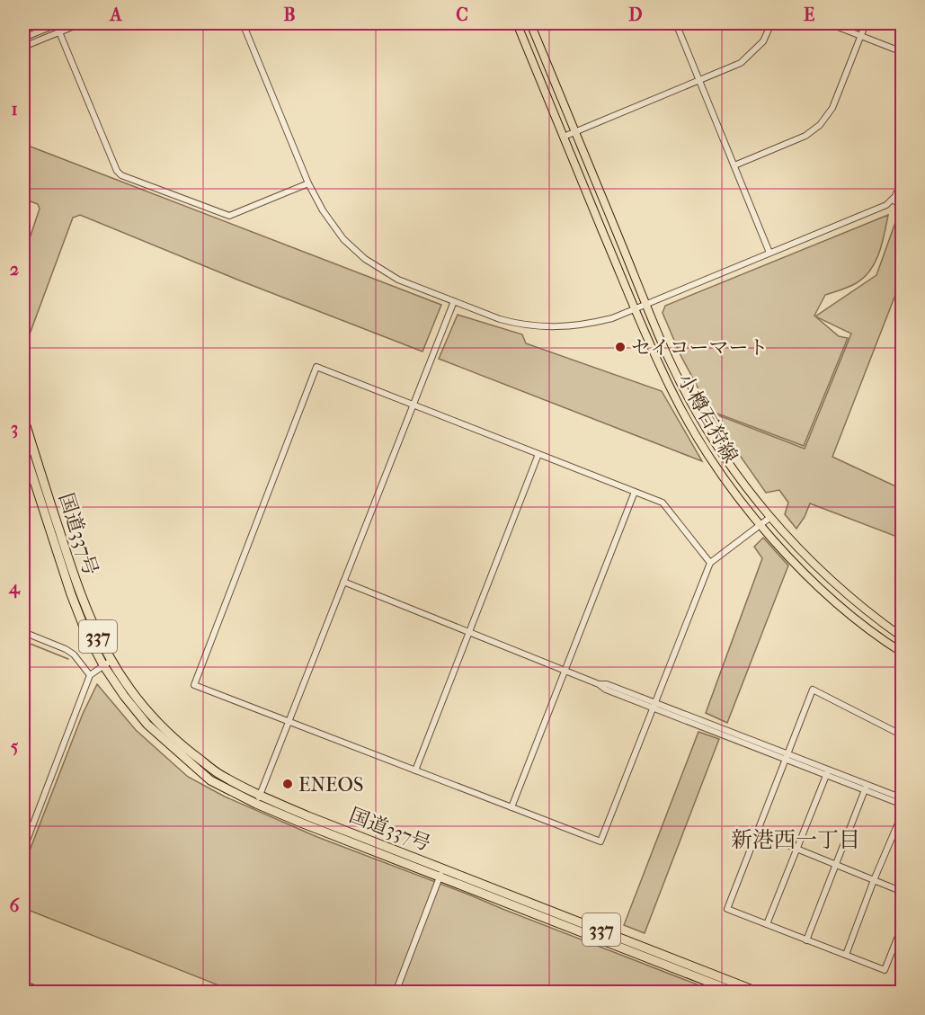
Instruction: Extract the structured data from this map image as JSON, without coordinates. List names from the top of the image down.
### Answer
{
  "streets": {
    "highway": ["国道337号", "337"],
    "main road": ["小樽石狩線"]
  },
  "districts": ["新港西一丁目"],
  "places": ["セイコーマート", "ENEOS"],
  "grid": {
    "columns": [
      "A",
      "B",
      "C",
      "D",
      "E"
    ],
    "rows": [
      "1",
      "2",
      "3",
      "4",
      "5",
      "6"
    ]
  }
}
